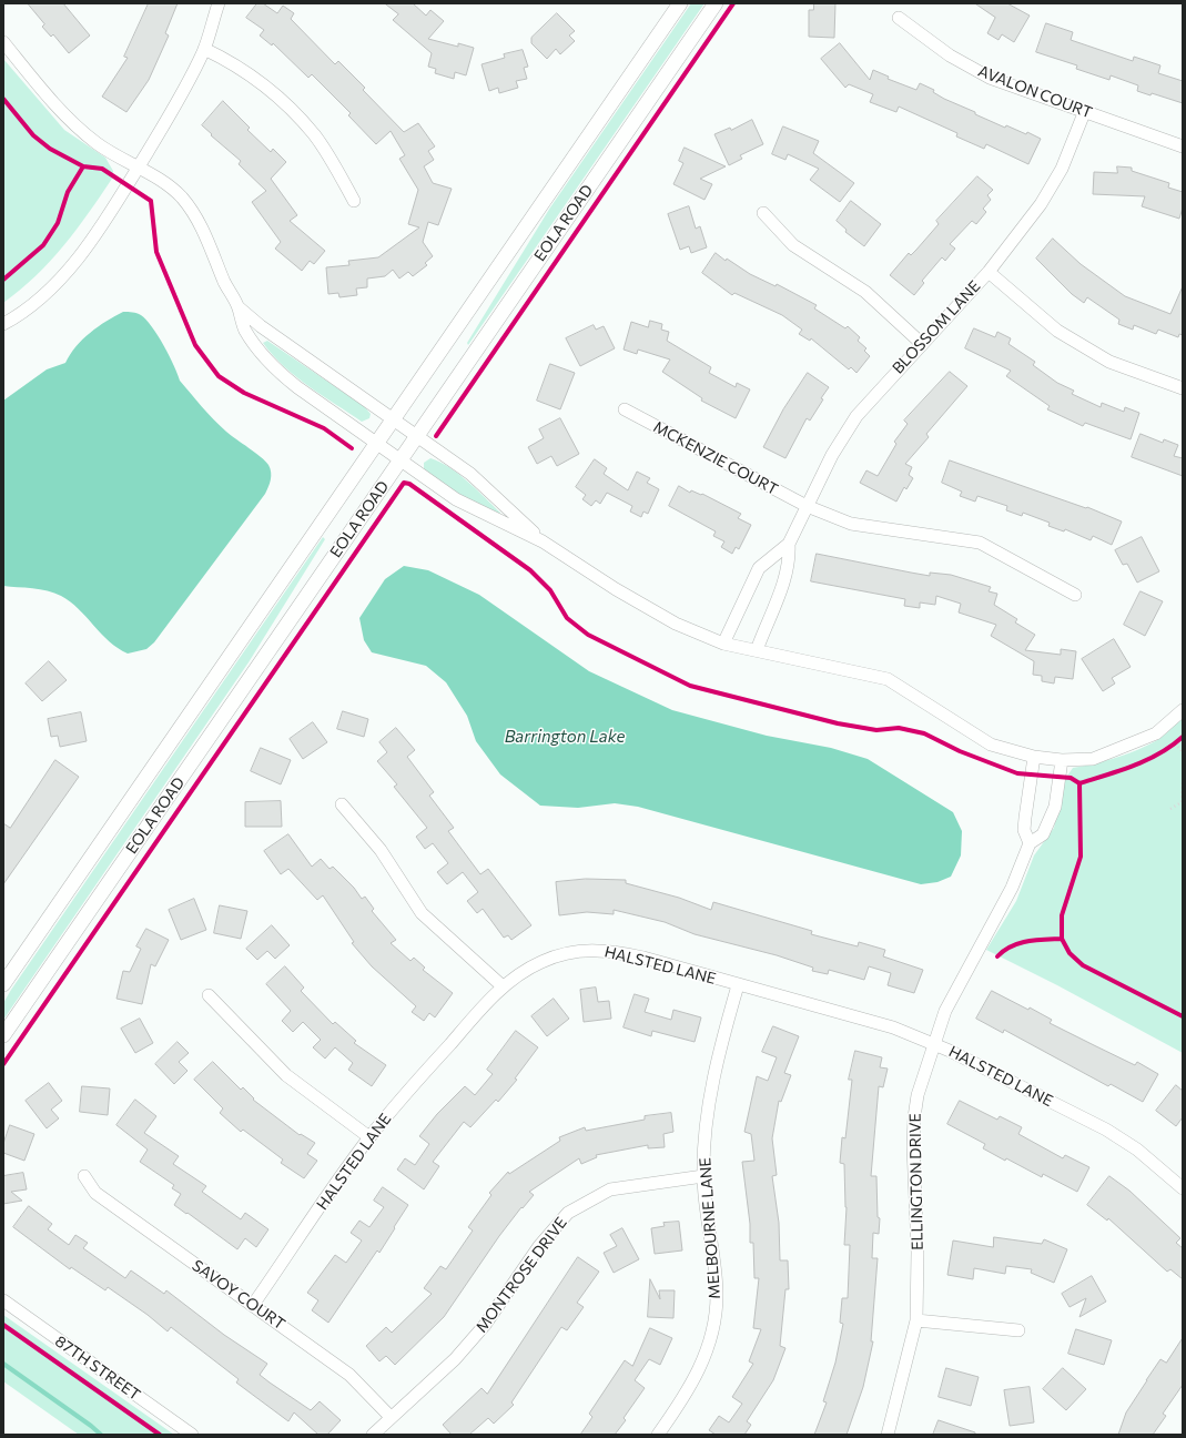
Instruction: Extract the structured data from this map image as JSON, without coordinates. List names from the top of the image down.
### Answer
{
  "streets": {
    "street": [
      "AVALON COURT",
      "EOLA ROAD",
      "BLOSSOM LANE",
      "MCKENZIE COURT",
      "HALSTED LANE",
      "ELLINGTON DRIVE",
      "MELBOURNE LANE",
      "MONTROSE DRIVE",
      "SAVOY COURT",
      "87TH STREET"
    ]
  },
  "crossings": [
    ["AVALON COURT", "BLOSSOM LANE"],
    ["BLOSSOM LANE", "MCKENZIE COURT"],
    ["HALSTED LANE", "ELLINGTON DRIVE"],
    ["HALSTED LANE", "MELBOURNE LANE"],
    ["HALSTED LANE", "SAVOY COURT"],
    ["MELBOURNE LANE", "MONTROSE DRIVE"],
    ["MONTROSE DRIVE", "SAVOY COURT"]
  ],
  "water": ["Barrington Lake"]
}
